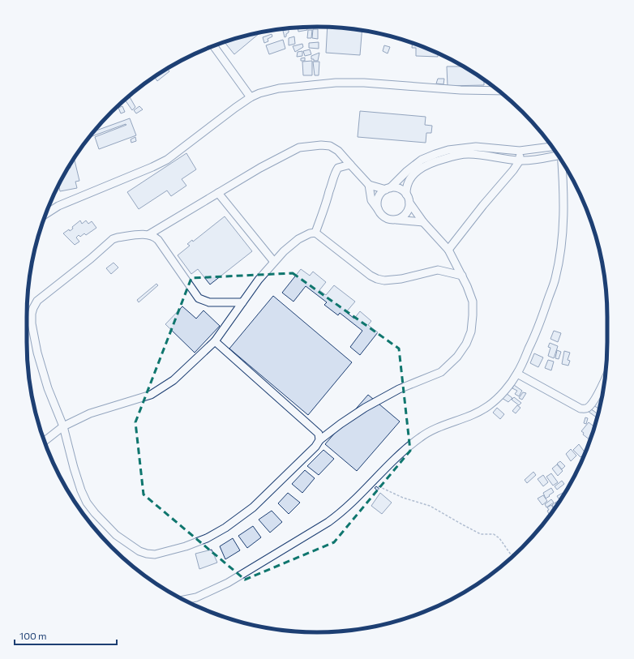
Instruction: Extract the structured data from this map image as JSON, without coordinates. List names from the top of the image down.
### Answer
{
  "scale_bar": "100 m"
}
